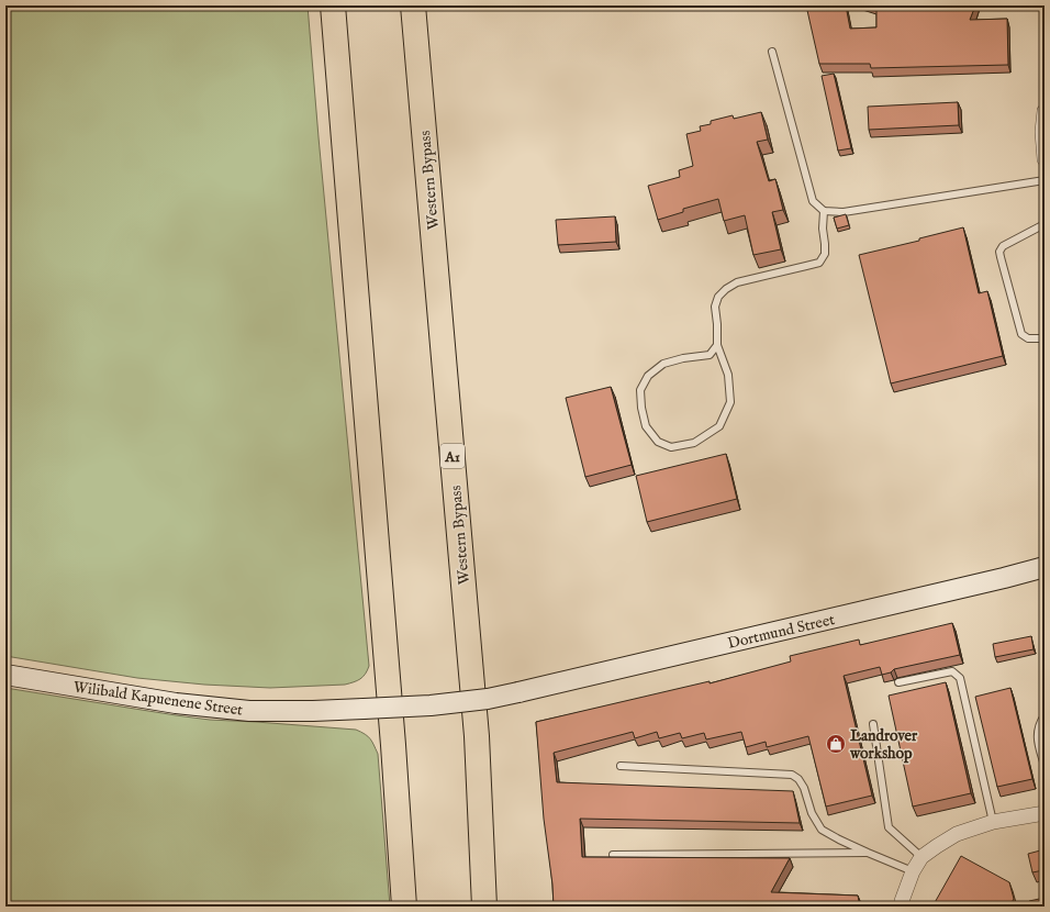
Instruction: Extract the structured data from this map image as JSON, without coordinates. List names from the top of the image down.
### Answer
{
  "streets": {
    "highway": ["Western Bypass", "A1"],
    "street": ["Dortmund Street", "Wilibald Kapuenene Street"]
  },
  "crossings": [
    ["Dortmund Street", "Wilibald Kapuenene Street"]
  ],
  "places": {
    "shop": ["Landrover workshop"]
  }
}
